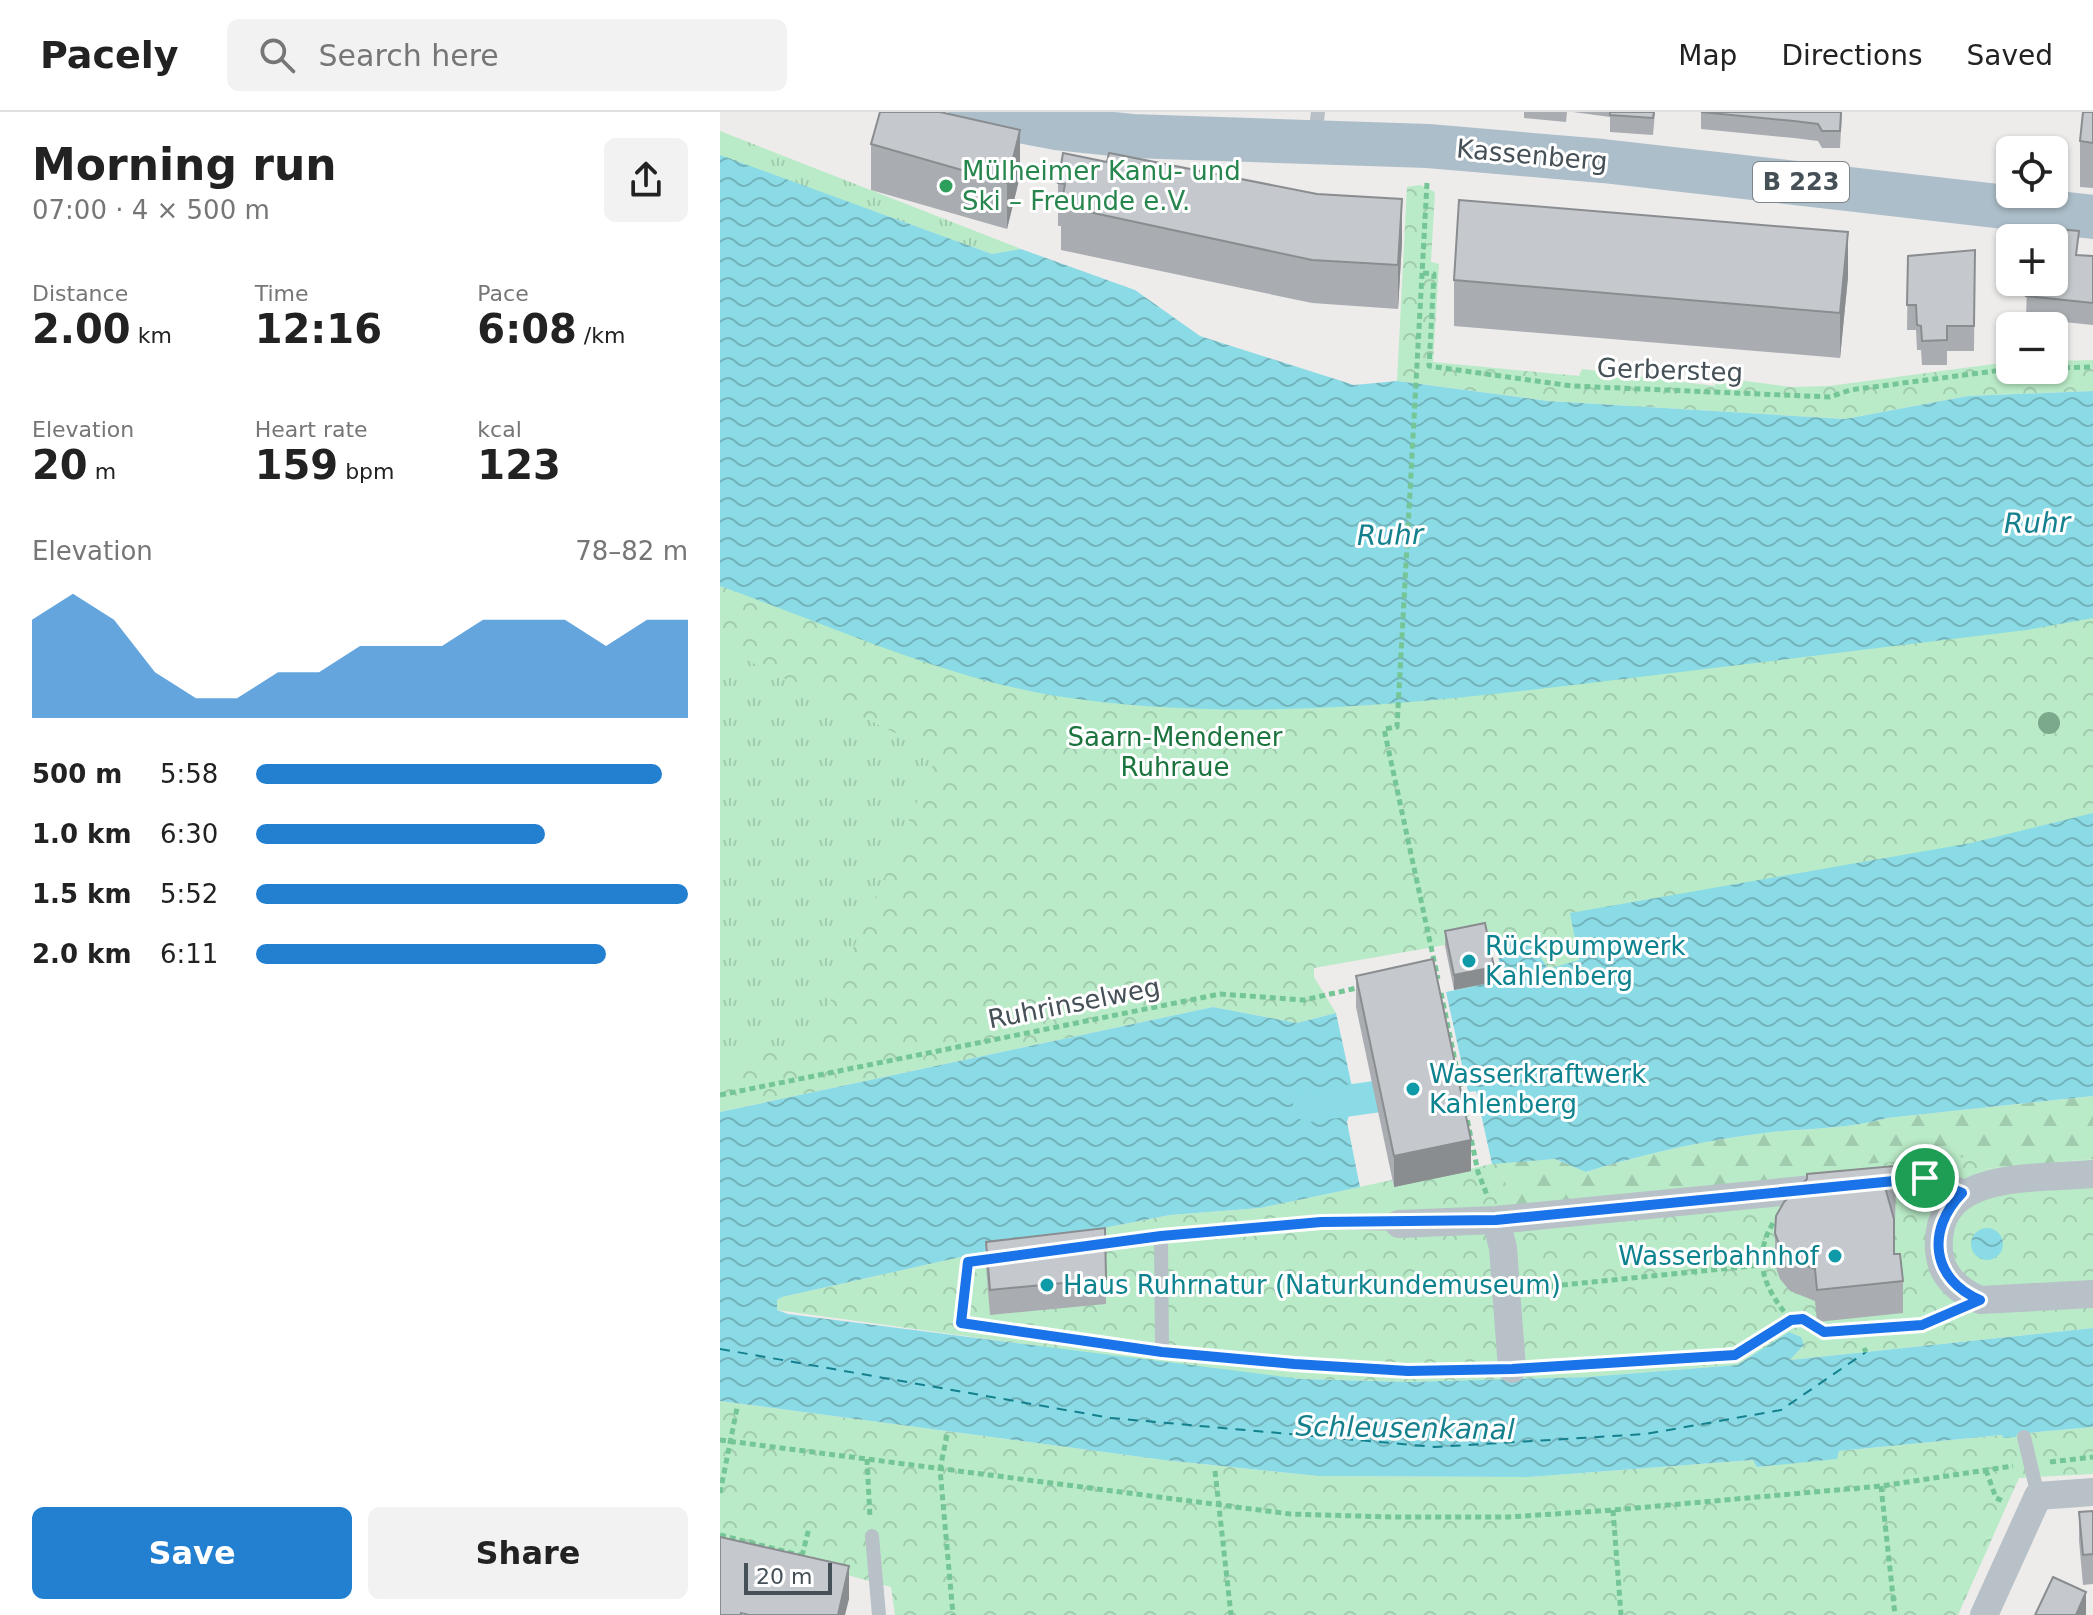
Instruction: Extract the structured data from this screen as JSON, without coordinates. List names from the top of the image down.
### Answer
{
  "streets": {
    "main road": ["Kassenberg", "B 223"],
    "path": ["Gerbersteg", "Ruhrinselweg"]
  },
  "water": ["Ruhr", "Schleusenkanal"],
  "parks": ["Saarn-Mendener Ruhraue"],
  "places": [
    "Mülheimer Kanu- und Ski – Freunde e.V.",
    "Rückpumpwerk Kahlenberg",
    "Wasserkraftwerk Kahlenberg",
    "Wasserbahnhof",
    "Haus Ruhrnatur (Naturkundemuseum)"
  ],
  "scale_bar": "20 m",
  "page": {
    "header": "Pacely",
    "search": "Search here",
    "nav": ["Map", "Directions", "Saved"],
    "heading": ["Morning run", "07:00 · 4 × 500 m"],
    "map_buttons": ["+", "−"],
    "stats": [
      ["Distance", "2.00 km"],
      ["Time", "12:16"],
      ["Pace", "6:08 /km"],
      ["Elevation", "20 m"],
      ["Heart rate", "159 bpm"],
      ["kcal", "123"]
    ],
    "chart": ["Elevation", "78–82 m"],
    "list": [
      {
        "name": "500 m",
        "note": "5:58"
      },
      {
        "name": "1.0 km",
        "note": "6:30"
      },
      {
        "name": "1.5 km",
        "note": "5:52"
      },
      {
        "name": "2.0 km",
        "note": "6:11"
      }
    ],
    "buttons": ["Save", "Share"],
    "scale": "20 m"
  }
}
